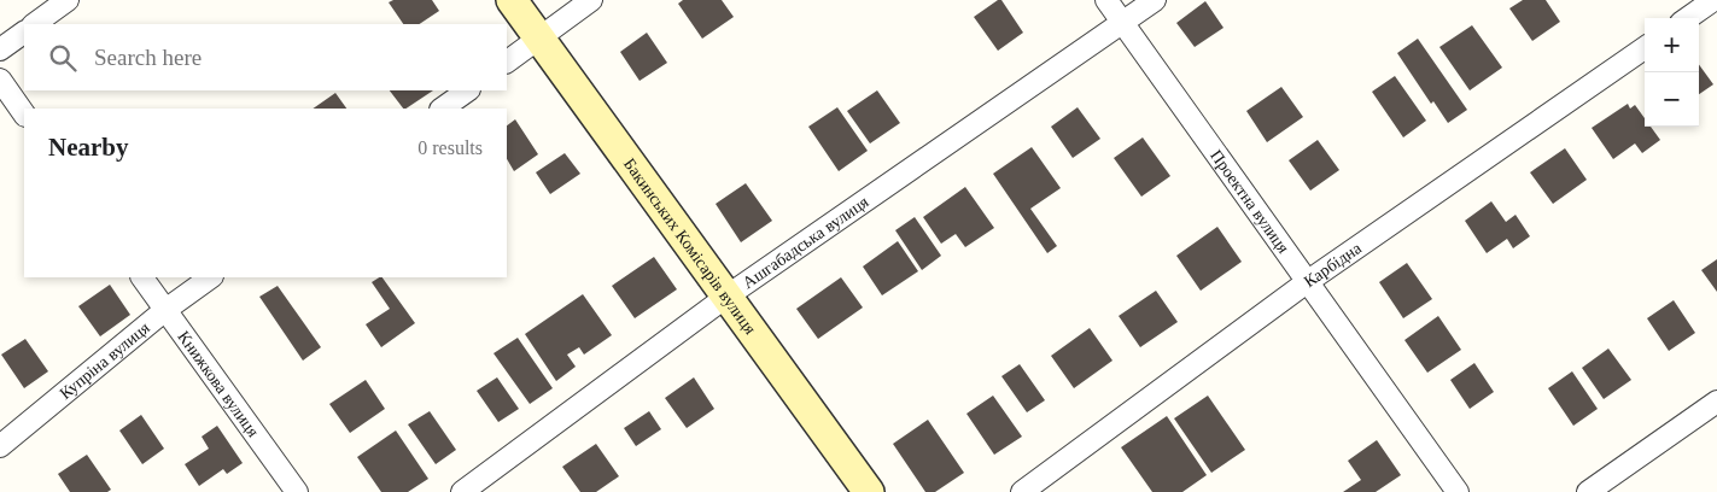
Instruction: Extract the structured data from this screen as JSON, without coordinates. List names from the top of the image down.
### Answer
{
  "streets": {
    "street": [
      "Проектна вулиця",
      "Ашгабадська вулиця",
      "Бакинських Комісарів вулиця",
      "Карбідна",
      "Купріна вулиця",
      "Книжкова вулиця"
    ]
  },
  "crossings": [
    ["Проектна вулиця", "Ашгабадська вулиця"],
    ["Проектна вулиця", "Карбідна"],
    ["Ашгабадська вулиця", "Бакинських Комісарів вулиця"],
    ["Купріна вулиця", "Книжкова вулиця"]
  ],
  "page": {
    "map_buttons": ["+", "−"],
    "search": "Search here",
    "heading": ["Nearby", "0 results"]
  }
}
